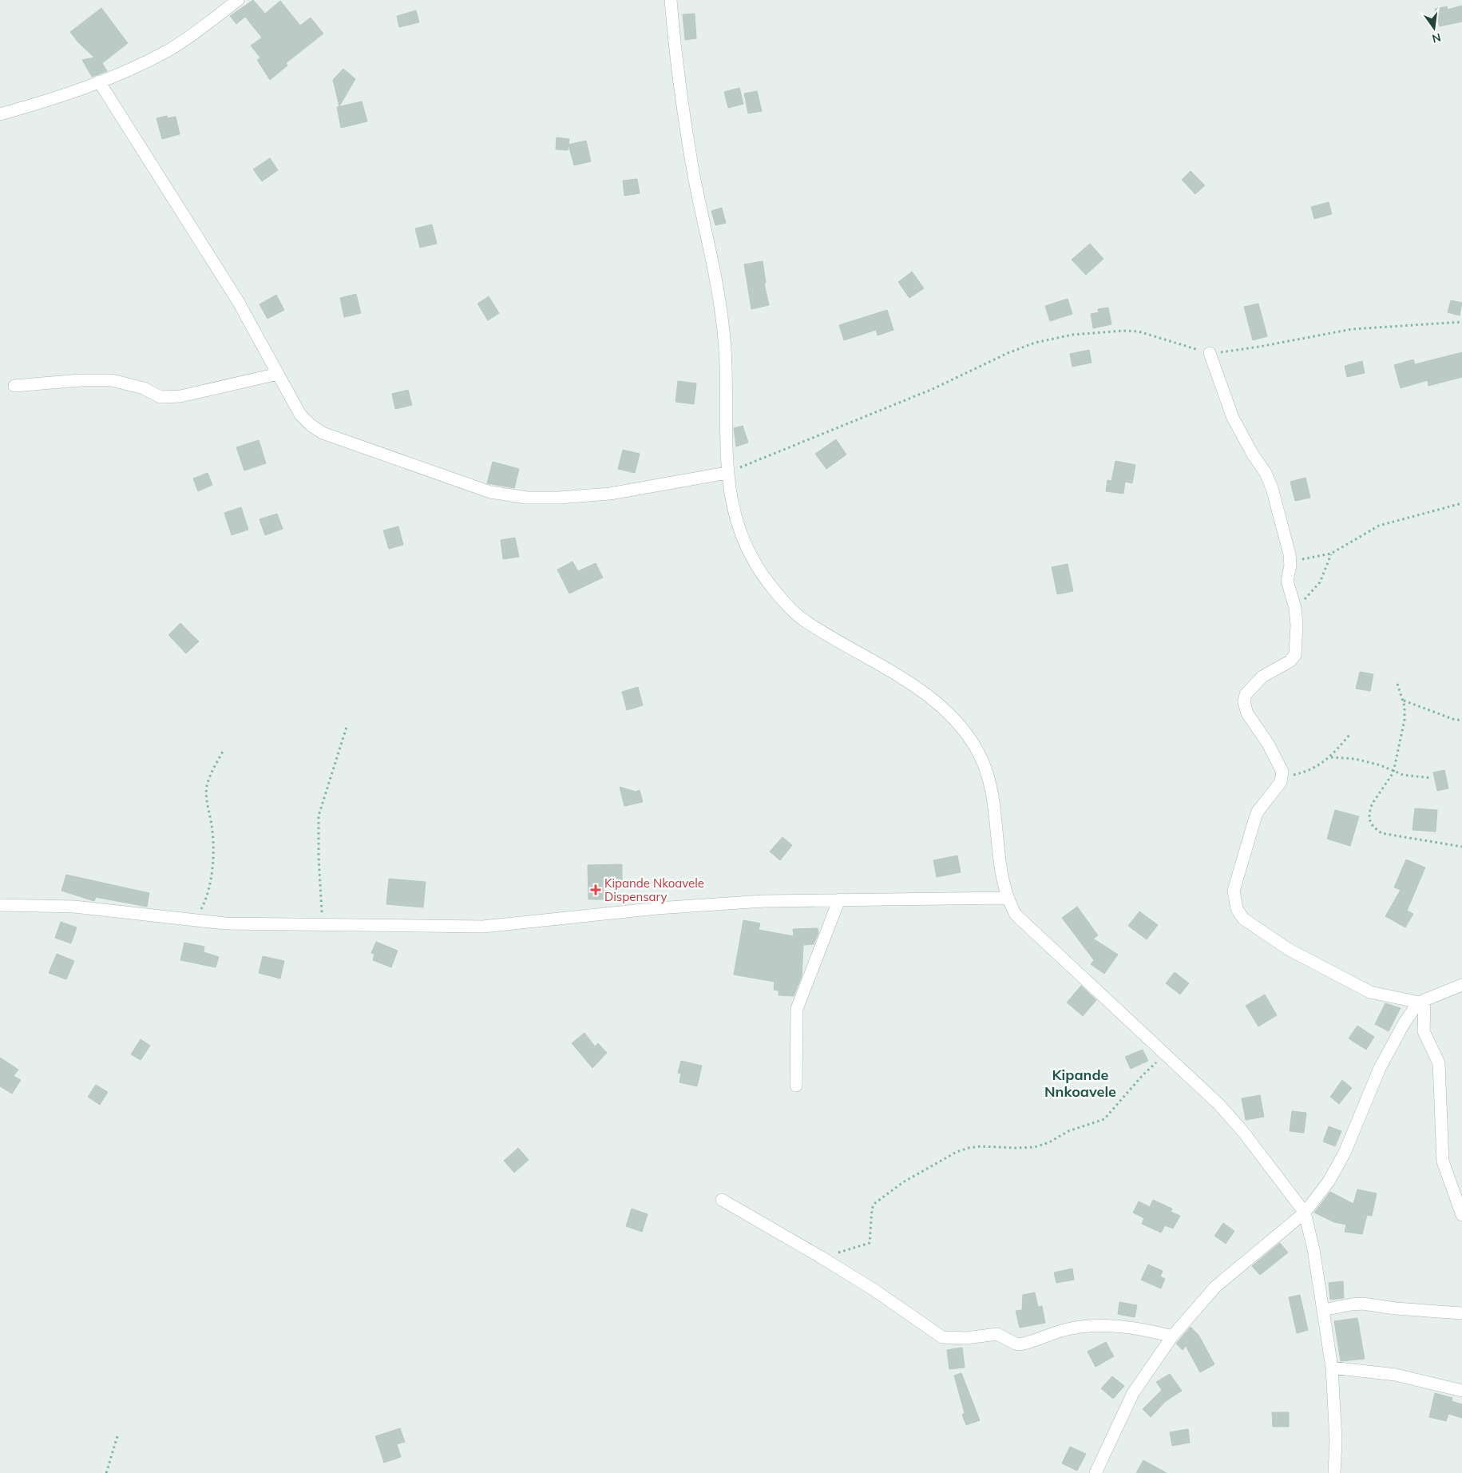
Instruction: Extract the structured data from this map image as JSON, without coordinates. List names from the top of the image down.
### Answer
{
  "districts": ["Kipande Nnkoavele"],
  "places": {
    "health": ["Kipande Nkoavele Dispensary"]
  },
  "north": "bottom"
}
